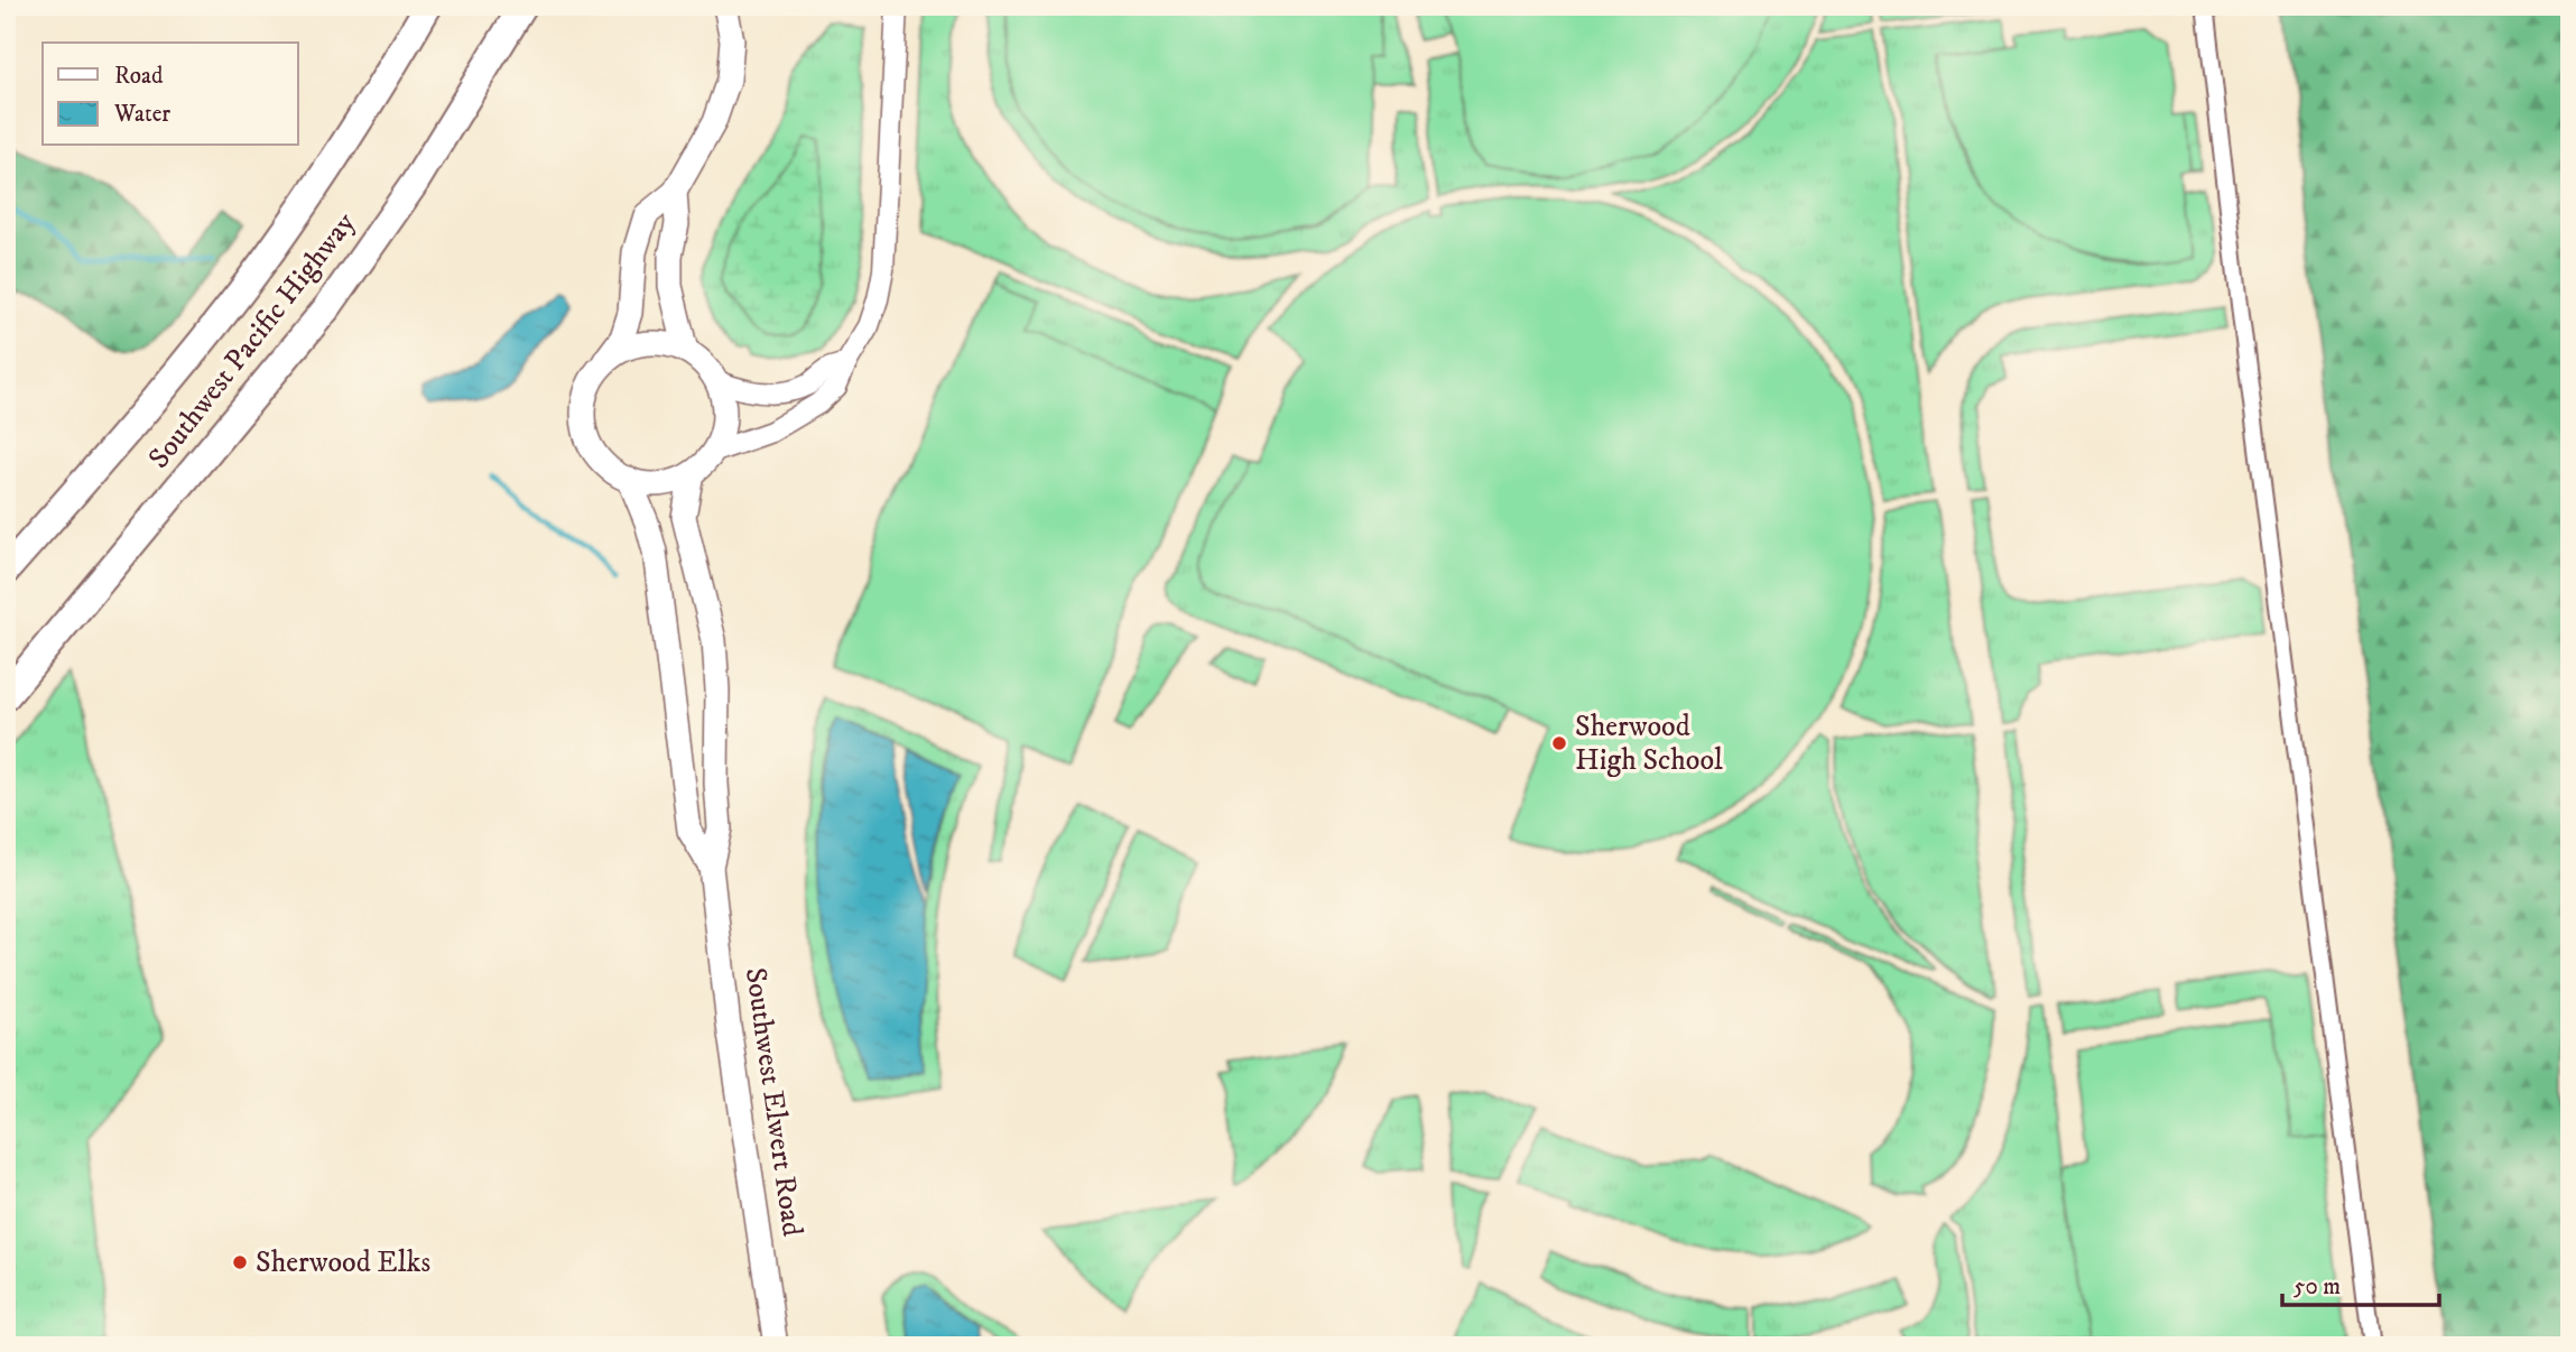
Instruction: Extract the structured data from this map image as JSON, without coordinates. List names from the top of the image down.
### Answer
{
  "streets": {
    "highway": ["Southwest Pacific Highway"],
    "main road": ["Southwest Elwert Road"]
  },
  "places": ["Sherwood High School", "Sherwood Elks"],
  "legend": ["Road", "Water"],
  "scale_bar": "50 m"
}
